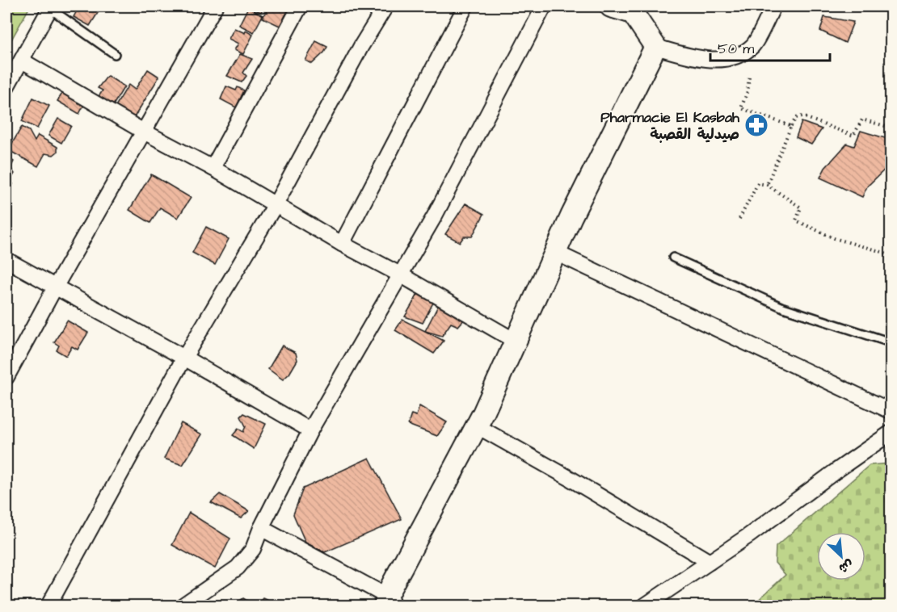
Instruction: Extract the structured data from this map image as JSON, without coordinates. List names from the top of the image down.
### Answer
{
  "places": {
    "pharmacy": ["Pharmacie El Kasbah صيدلية القصبة"]
  },
  "scale_bar": "50 m",
  "north": "bottom right"
}
